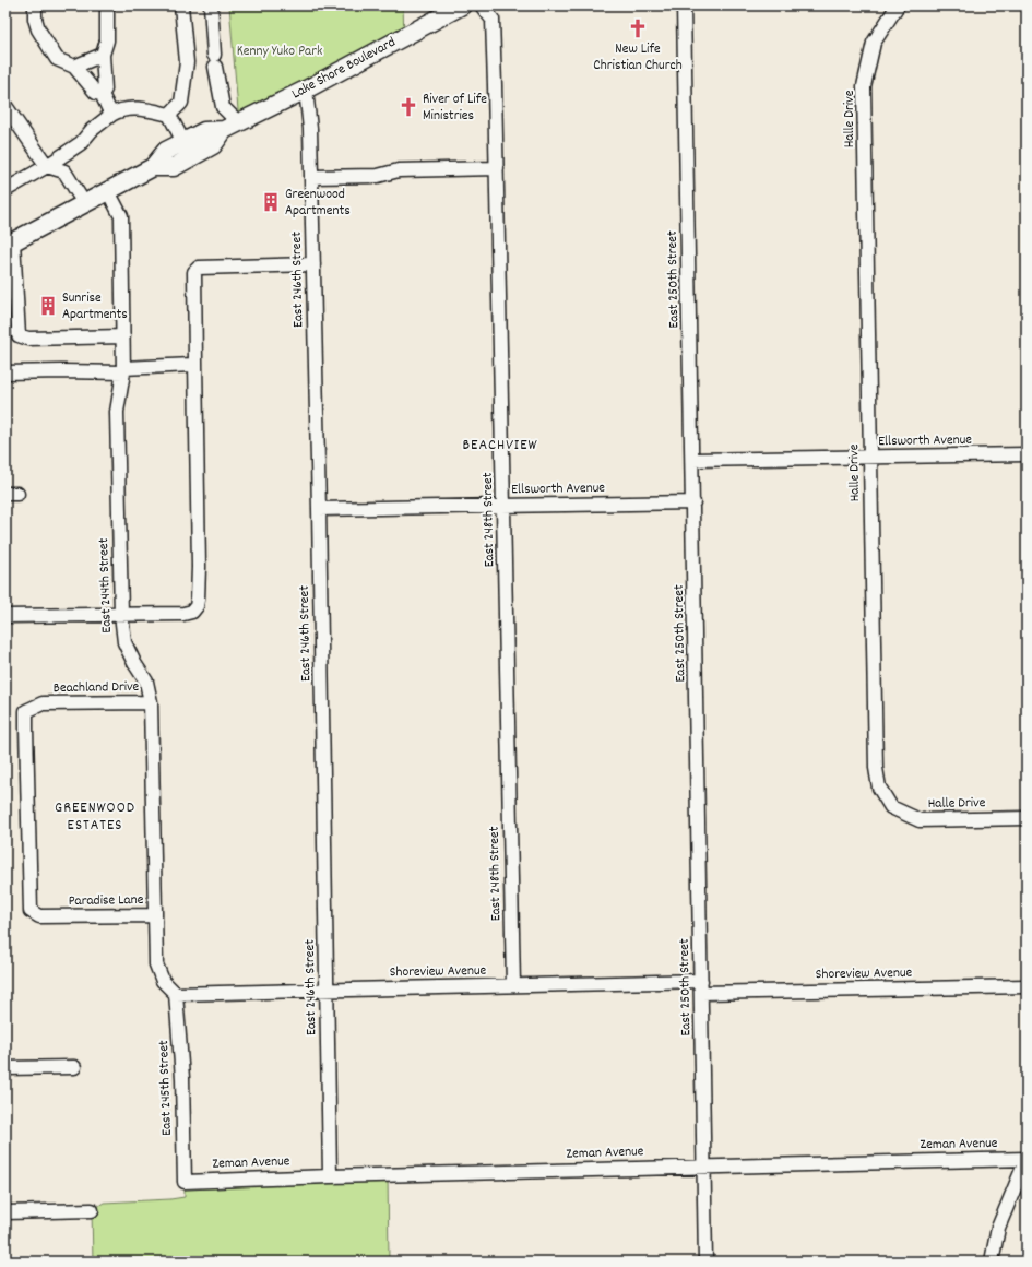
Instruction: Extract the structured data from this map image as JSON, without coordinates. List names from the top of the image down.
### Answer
{
  "streets": {
    "main road": ["Lake Shore Boulevard"],
    "street": [
      "Halle Drive",
      "East 246th Street",
      "East 250th Street",
      "Ellsworth Avenue",
      "East 248th Street",
      "East 244th Street",
      "Beachland Drive",
      "Paradise Lane",
      "Shoreview Avenue",
      "East 245th Street",
      "Zeman Avenue"
    ]
  },
  "crossings": [
    ["Lake Shore Boulevard", "East 246th Street"],
    ["Lake Shore Boulevard", "East 244th Street"],
    ["Halle Drive", "Ellsworth Avenue"],
    ["East 246th Street", "Ellsworth Avenue"],
    ["East 246th Street", "Shoreview Avenue"],
    ["East 246th Street", "Zeman Avenue"],
    ["East 250th Street", "Ellsworth Avenue"],
    ["East 250th Street", "Shoreview Avenue"],
    ["East 250th Street", "Zeman Avenue"],
    ["Ellsworth Avenue", "East 248th Street"],
    ["East 248th Street", "Shoreview Avenue"],
    ["East 244th Street", "Beachland Drive"],
    ["East 244th Street", "Paradise Lane"],
    ["East 244th Street", "Shoreview Avenue"],
    ["East 244th Street", "East 245th Street"],
    ["Beachland Drive", "Paradise Lane"],
    ["Shoreview Avenue", "East 245th Street"],
    ["East 245th Street", "Zeman Avenue"]
  ],
  "districts": ["BEACHVIEW", "GREENWOOD ESTATES"],
  "parks": ["Kenny Yuko Park"],
  "places": {
    "church": ["New Life Christian Church", "River of Life Ministries"],
    "building": ["Greenwood Apartments", "Sunrise Apartments"]
  }
}
